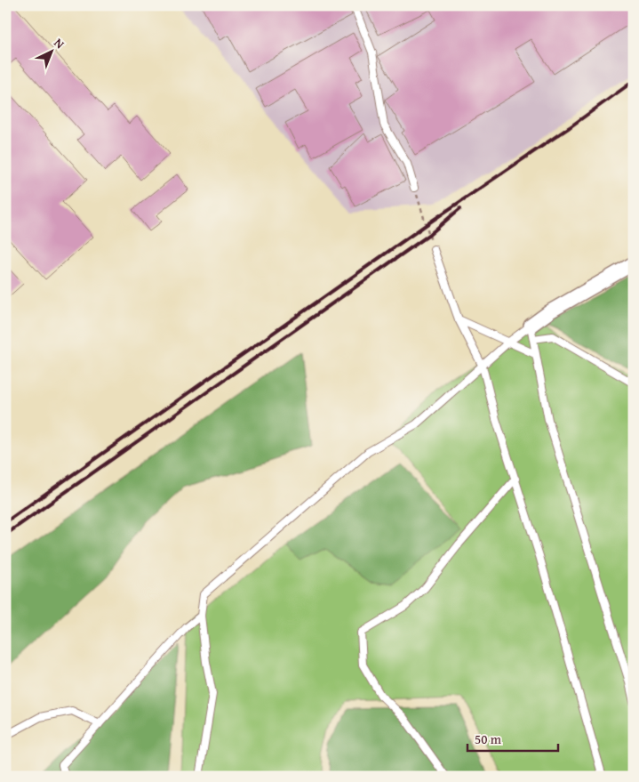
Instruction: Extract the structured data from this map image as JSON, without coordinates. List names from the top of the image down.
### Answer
{
  "scale_bar": "50 m",
  "north": "top right"
}
